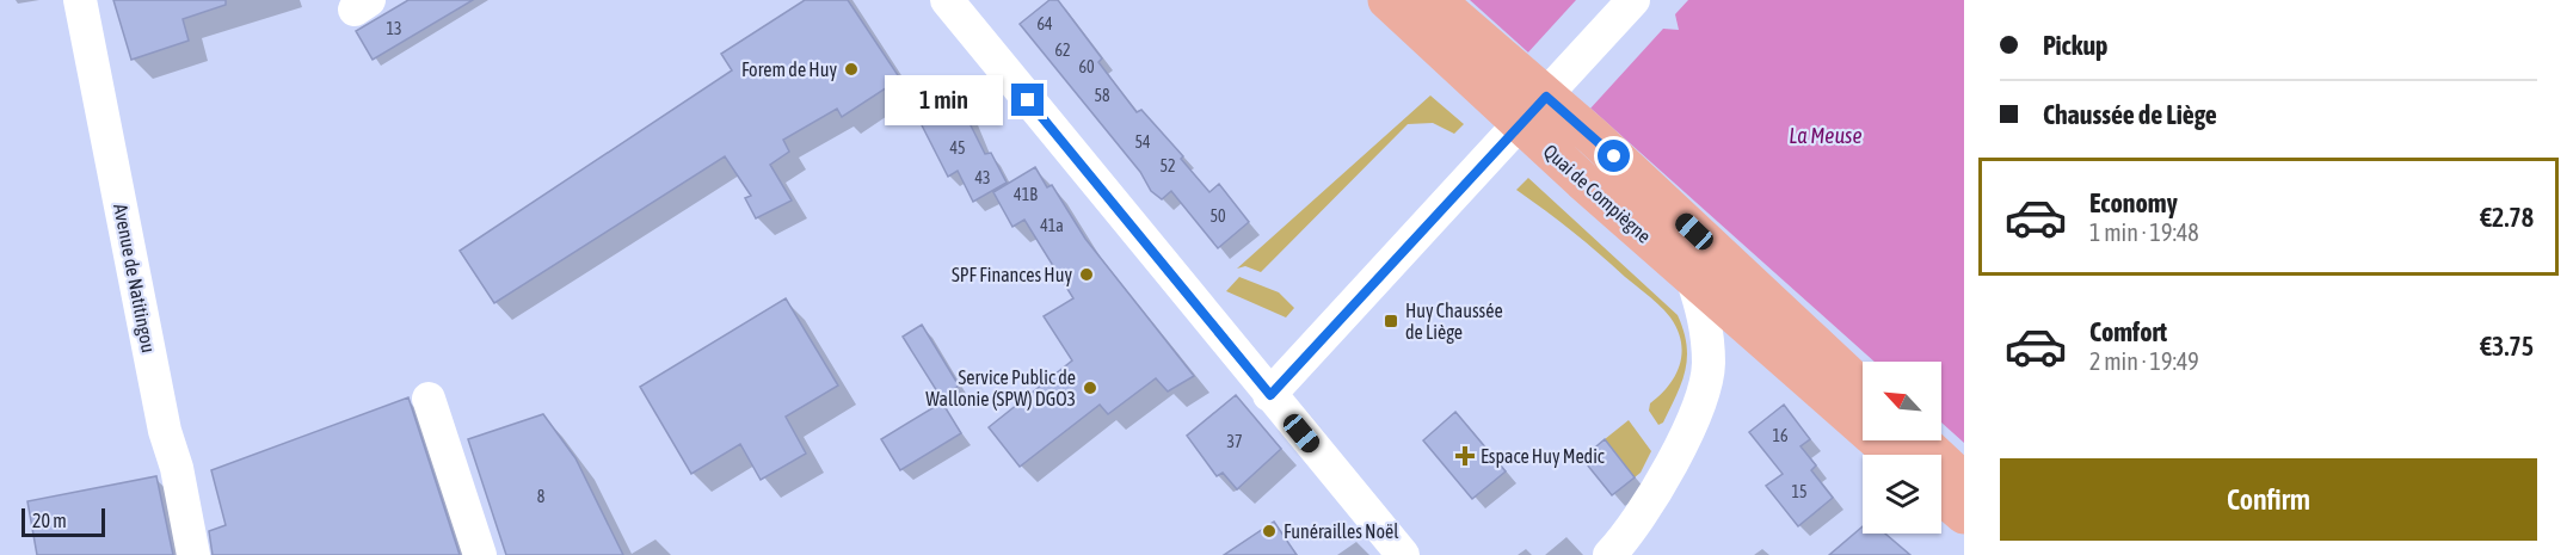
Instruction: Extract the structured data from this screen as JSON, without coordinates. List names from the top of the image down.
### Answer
{
  "streets": {
    "main road": ["Quai de Compiègne"],
    "street": ["Avenue de Natitingou"]
  },
  "water": ["La Meuse"],
  "places": {
    "other": [
      "Forem de Huy",
      "SPF Finances Huy",
      "Service Public de Wallonie (SPW) DGO3",
      "Funérailles Noël"
    ],
    "transit": ["Huy Chaussée de Liège"],
    "health": ["Espace Huy Medic"]
  },
  "house_numbers": [
    "64",
    "13",
    "62",
    "60",
    "58",
    "54",
    "45",
    "52",
    "43",
    "41B",
    "50",
    "41a",
    "16",
    "37",
    "15",
    "8"
  ],
  "scale_bar": "20 m",
  "north": "top left",
  "page": {
    "banner": ["Pickup", "Chaussée de Liège"],
    "bubble": "1 min",
    "list": [
      {
        "name": "Economy",
        "note": "1 min · 19:48",
        "value": "€2.78"
      },
      {
        "name": "Comfort",
        "note": "2 min · 19:49",
        "value": "€3.75"
      }
    ],
    "buttons": "Confirm",
    "scale": "20 m"
  }
}
